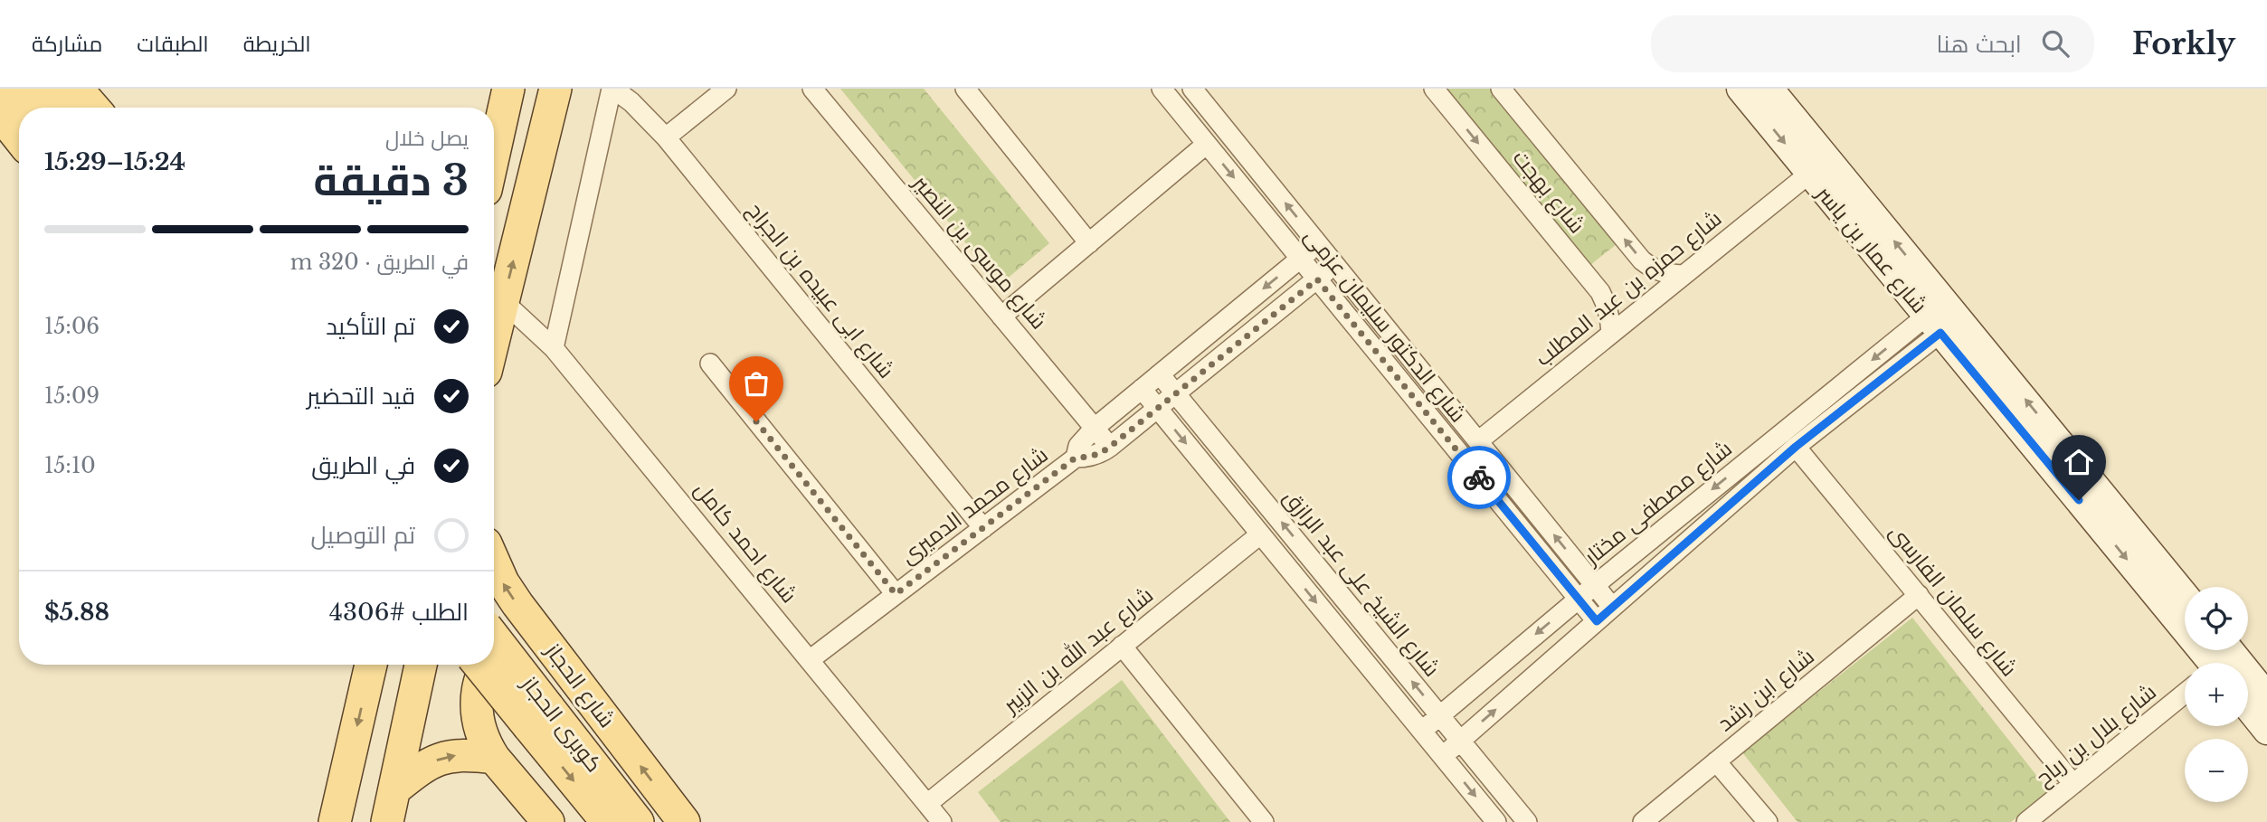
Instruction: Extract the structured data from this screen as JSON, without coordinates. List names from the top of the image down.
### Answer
{
  "streets": {
    "main road": ["شارع الحجاز", "كوبرى الحجاز"],
    "street": [
      "شارع بهجت",
      "شارع عمار بن ياسر",
      "شارع موسى بن النصير",
      "شارع حمزه بن عبد المطلب",
      "شارع ابى عبيده بن الجراح",
      "شارع الدكتور سليمان عزمى",
      "شارع مصطفى مختار",
      "شارع محمد الدميرى",
      "شارع احمد كامل",
      "شارع الشيخ على عبد الرازق",
      "شارع سلمان الفارسى",
      "شارع عبد الله بن الزبير",
      "شارع ابن رشد",
      "شارع بلال بن رباح"
    ]
  },
  "crossings": [
    ["شارع بهجت", "شارع حمزه بن عبد المطلب"],
    ["شارع عمار بن ياسر", "شارع حمزه بن عبد المطلب"],
    ["شارع عمار بن ياسر", "شارع مصطفى مختار"],
    ["شارع موسى بن النصير", "شارع محمد الدميرى"],
    ["شارع حمزه بن عبد المطلب", "شارع الدكتور سليمان عزمى"],
    ["شارع ابى عبيده بن الجراح", "شارع محمد الدميرى"],
    ["شارع الدكتور سليمان عزمى", "شارع مصطفى مختار"],
    ["شارع الدكتور سليمان عزمى", "شارع محمد الدميرى"],
    ["شارع مصطفى مختار", "شارع الشيخ على عبد الرازق"],
    ["شارع مصطفى مختار", "شارع سلمان الفارسى"],
    ["شارع محمد الدميرى", "شارع احمد كامل"],
    ["شارع محمد الدميرى", "شارع الشيخ على عبد الرازق"],
    ["شارع احمد كامل", "شارع عبد الله بن الزبير"],
    ["شارع سلمان الفارسى", "شارع ابن رشد"],
    ["شارع سلمان الفارسى", "شارع بلال بن رباح"]
  ],
  "one_way": ["شارع الحجاز"],
  "page": {
    "header": "Forkly",
    "search": "ابحث هنا",
    "nav": ["الخريطة", "الطبقات", "مشاركة"],
    "heading": ["3 دقيقة", "يصل خلال", "15:24–15:29"],
    "panel": ["الطلب #4306", "$5.88"],
    "bar": "في الطريق · 320 m",
    "list": [
      ["تم التأكيد", "15:06"],
      ["قيد التحضير", "15:09"],
      ["في الطريق", "15:10"],
      "تم التوصيل"
    ],
    "map_buttons": ["+", "−"]
  }
}
